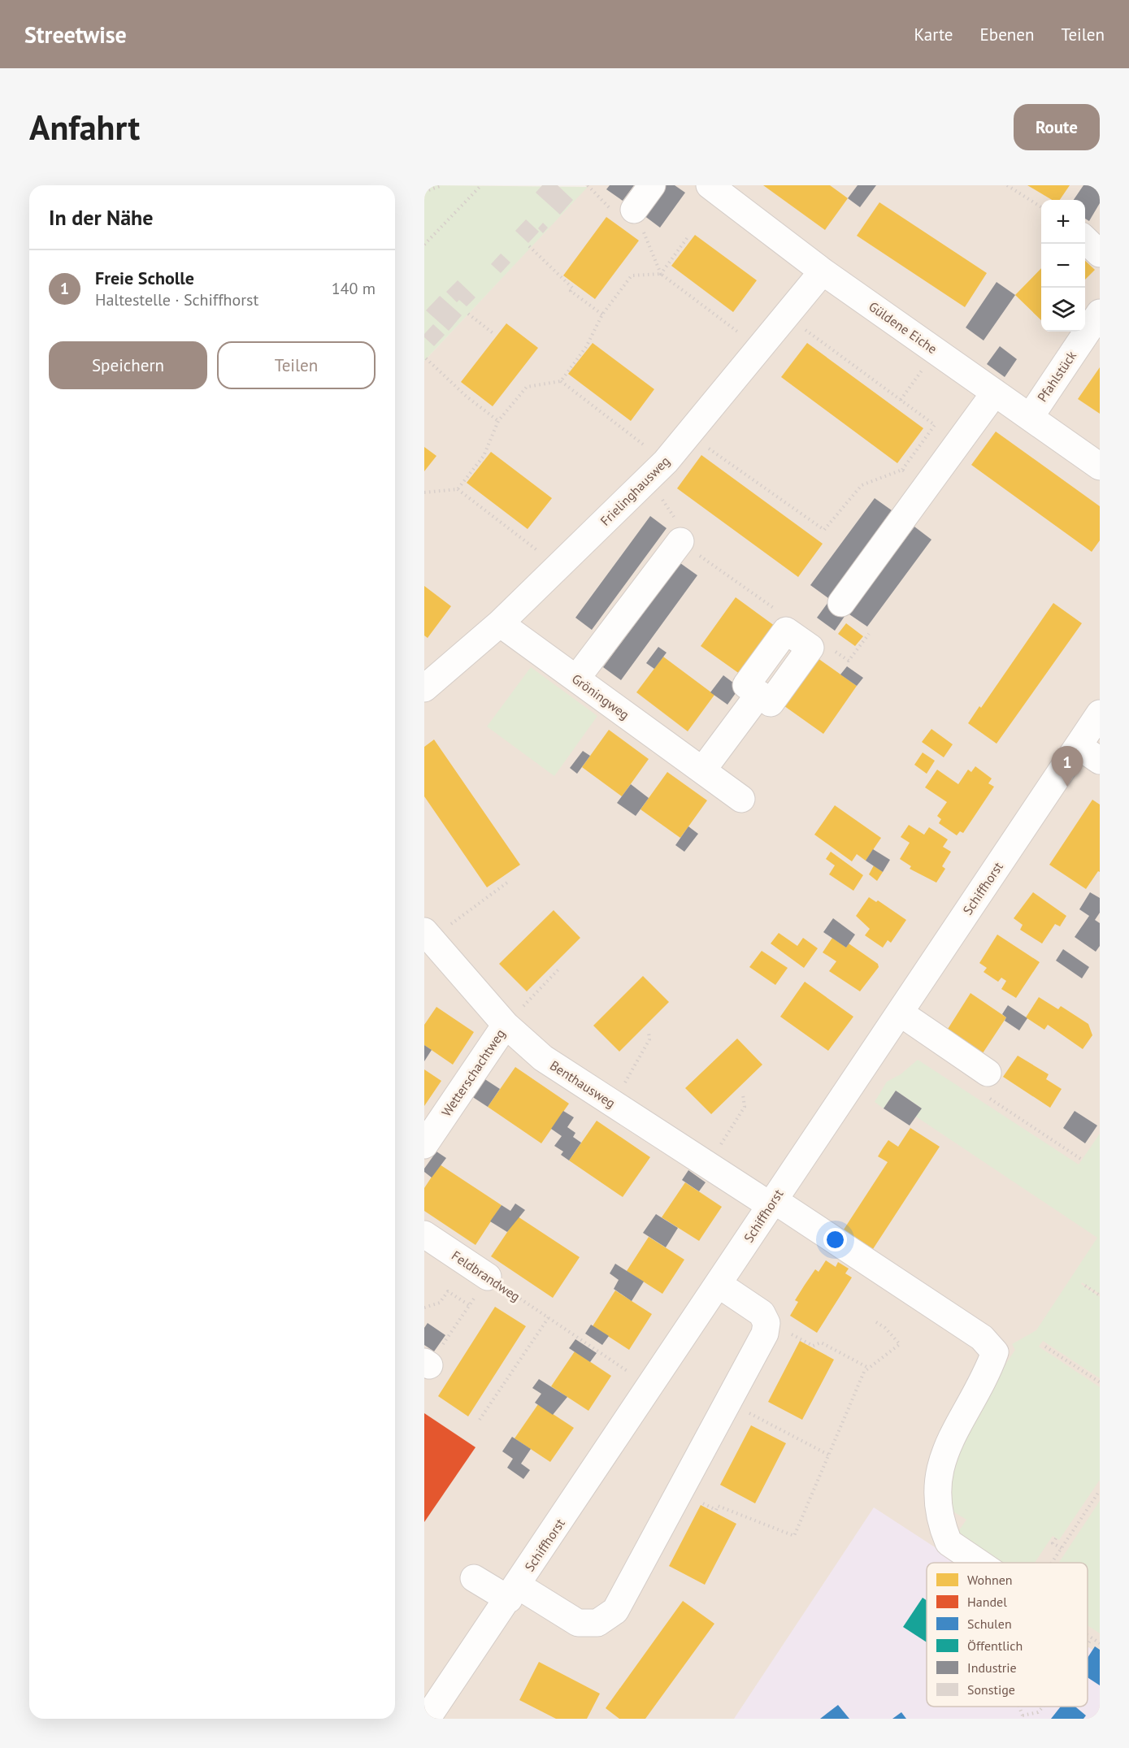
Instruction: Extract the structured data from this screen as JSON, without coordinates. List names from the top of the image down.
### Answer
{
  "streets": {
    "street": [
      "Güldene Eiche",
      "Pfahlstück",
      "Frielinghausweg",
      "Gröningweg",
      "Schiffhorst",
      "Wetterschachtweg",
      "Benthausweg",
      "Feldbrandweg"
    ]
  },
  "crossings": [
    ["Güldene Eiche", "Pfahlstück"],
    ["Güldene Eiche", "Frielinghausweg"],
    ["Frielinghausweg", "Gröningweg"],
    ["Schiffhorst", "Benthausweg"],
    ["Schiffhorst", "Feldbrandweg"],
    ["Wetterschachtweg", "Benthausweg"]
  ],
  "legend": [
    "Wohnen",
    "Handel",
    "Schulen",
    "Öffentlich",
    "Industrie",
    "Sonstige"
  ],
  "page": {
    "header": "Streetwise",
    "nav": ["Karte", "Ebenen", "Teilen"],
    "buttons": [
      "Route",
      ["Speichern", "Teilen"]
    ],
    "title": "Anfahrt",
    "heading": "In der Nähe",
    "map_buttons": ["+", "−"],
    "list": [
      {
        "mark": "1",
        "name": "Freie Scholle",
        "note": "Haltestelle · Schiffhorst",
        "value": "140 m"
      }
    ],
    "pins": "1"
  }
}
